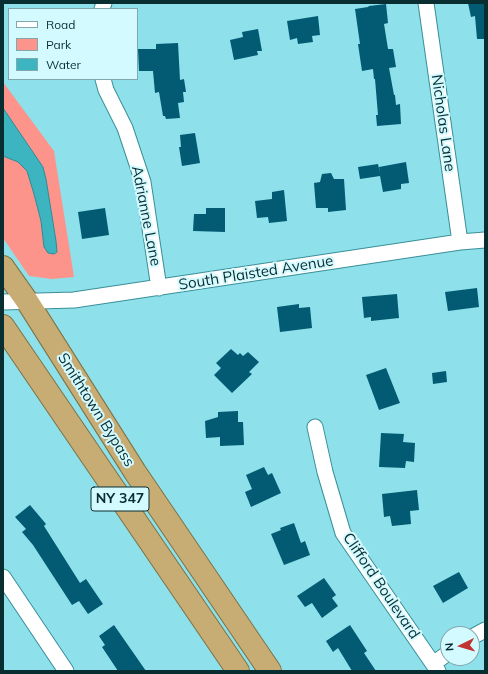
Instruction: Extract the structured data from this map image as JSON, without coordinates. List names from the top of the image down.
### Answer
{
  "streets": {
    "highway": ["Smithtown Bypass", "NY 347"],
    "street": [
      "Nicholas Lane",
      "Adrianne Lane",
      "South Plaisted Avenue",
      "Clifford Boulevard"
    ]
  },
  "crossings": [
    ["Nicholas Lane", "South Plaisted Avenue"],
    ["Adrianne Lane", "South Plaisted Avenue"],
    ["South Plaisted Avenue", "Smithtown Bypass"]
  ],
  "legend": ["Road", "Park", "Water"],
  "north": "left"
}
